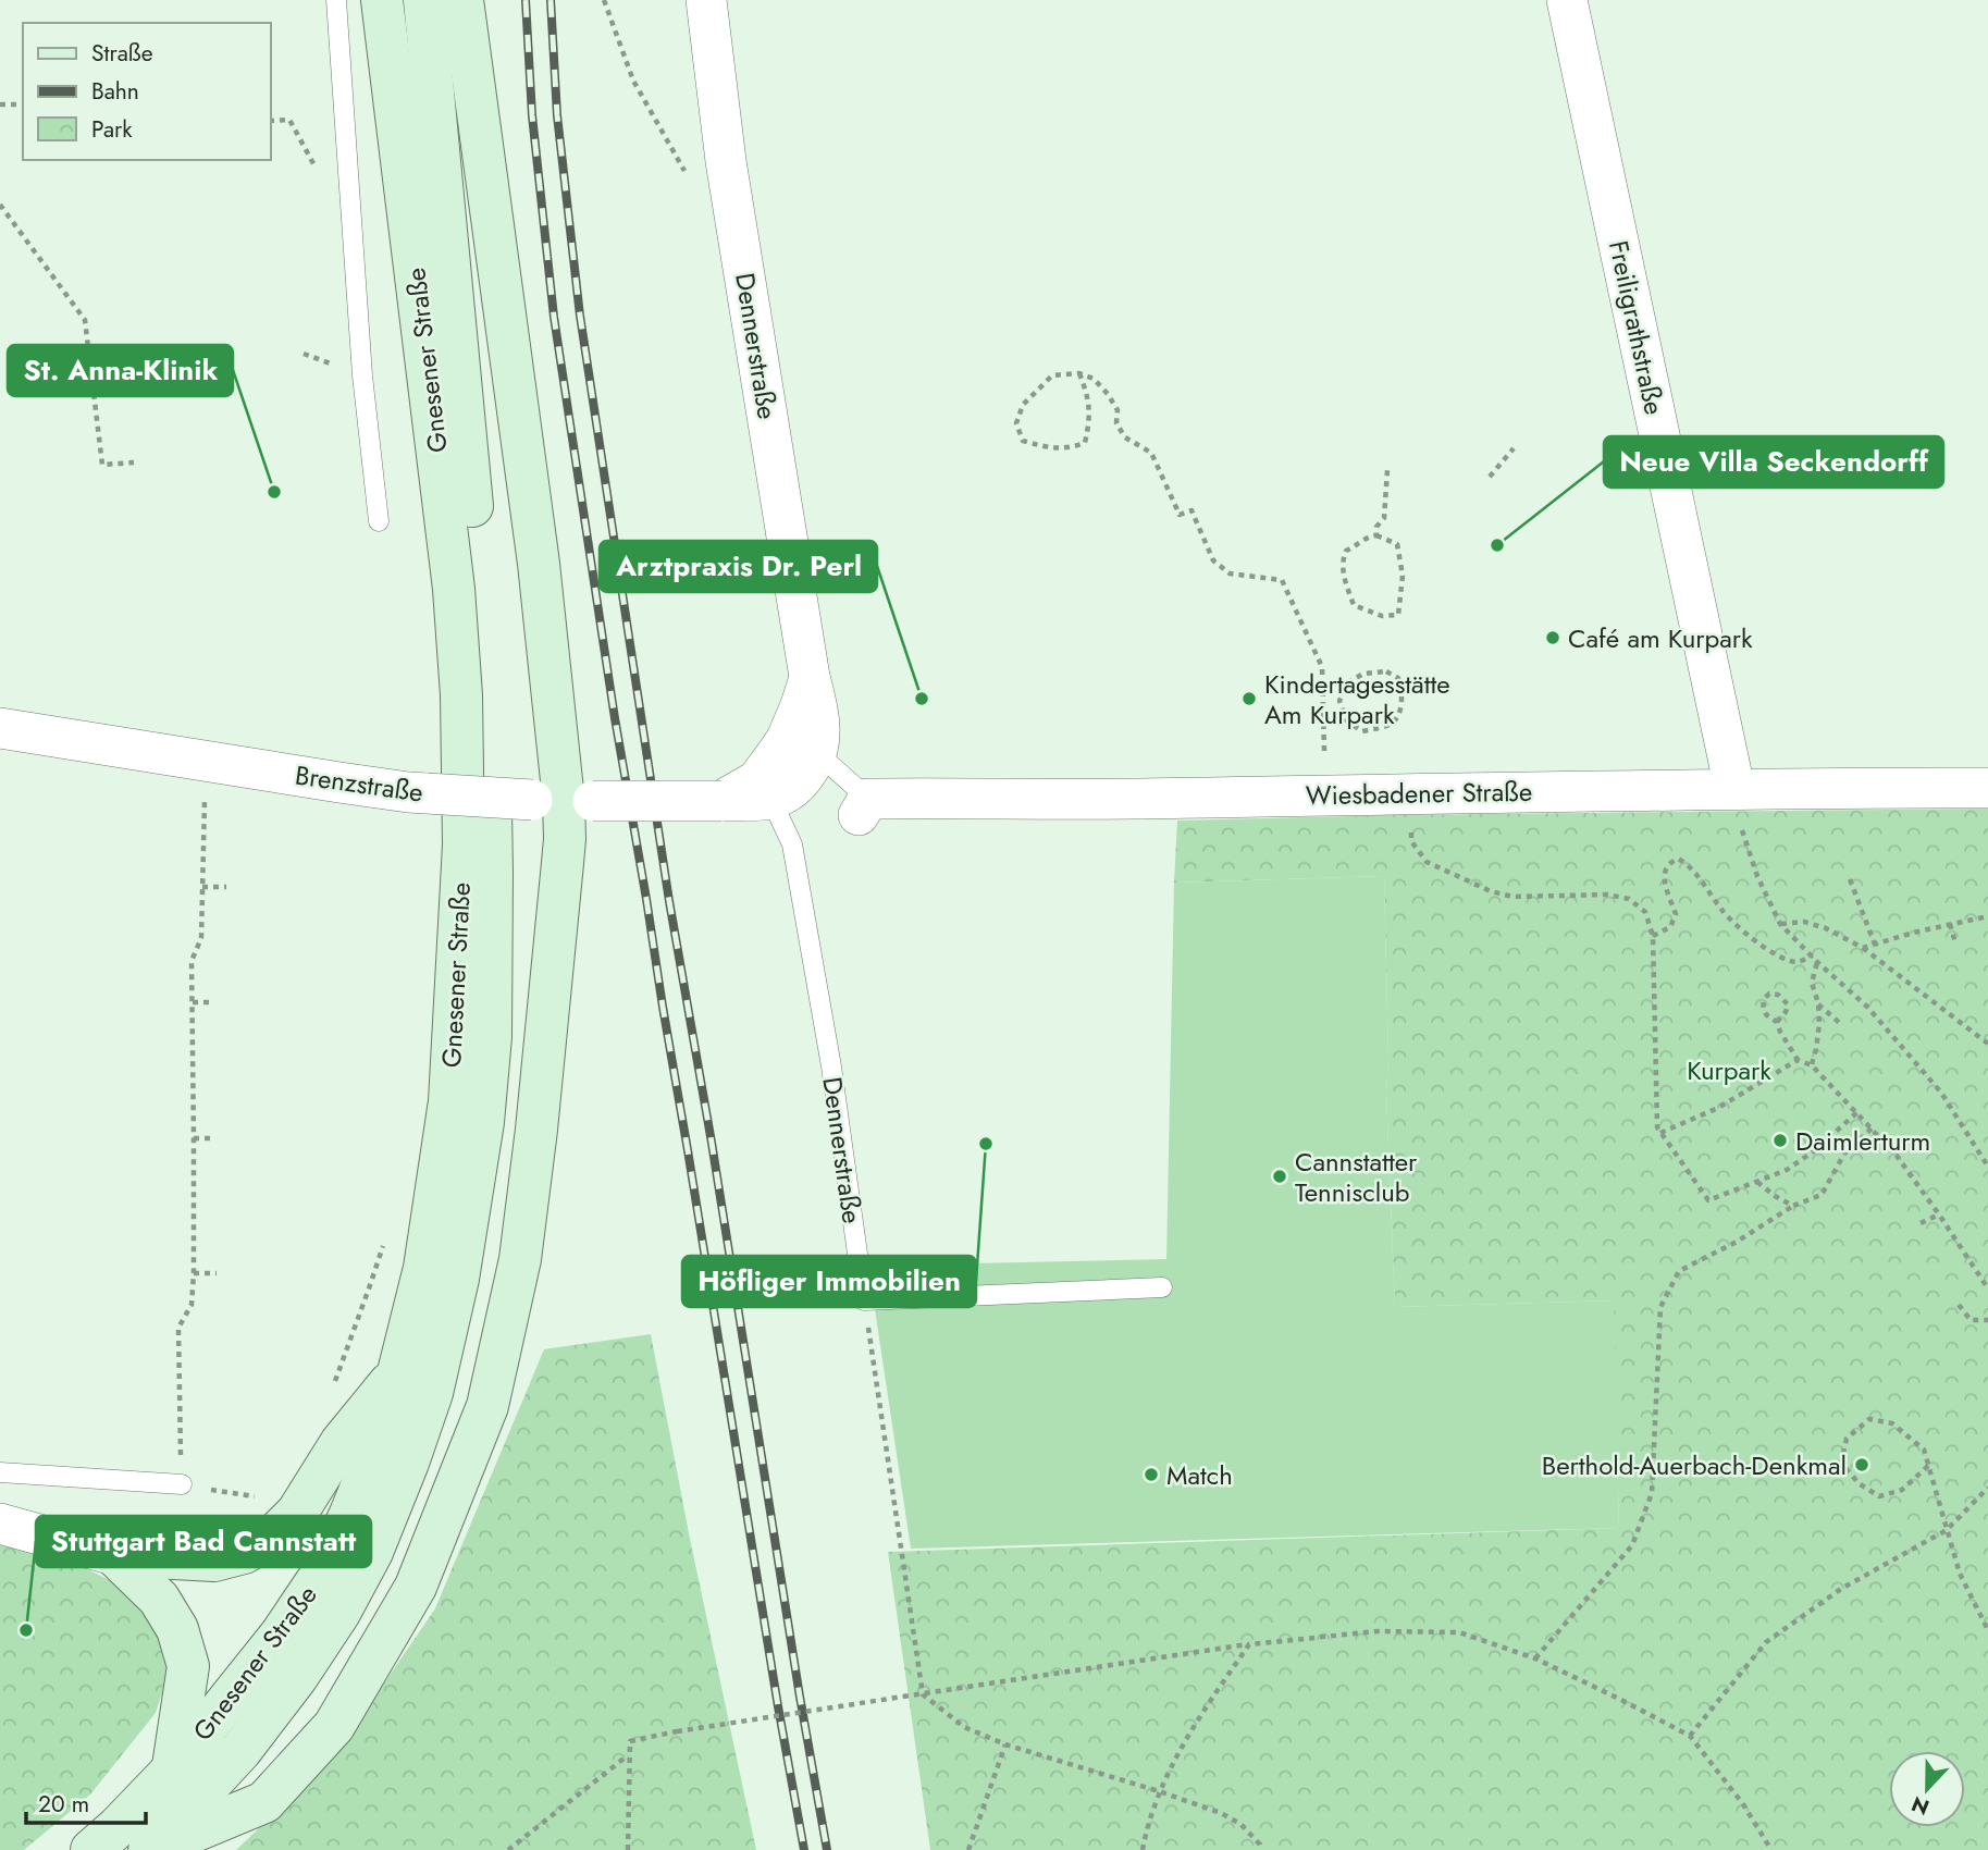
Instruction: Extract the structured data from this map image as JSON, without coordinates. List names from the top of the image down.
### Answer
{
  "streets": {
    "main road": ["Gnesener Straße"],
    "street": [
      "Freiligrathstraße",
      "Dennerstraße",
      "Brenzstraße",
      "Wiesbadener Straße"
    ]
  },
  "crossings": [
    ["Freiligrathstraße", "Wiesbadener Straße"],
    ["Dennerstraße", "Brenzstraße"]
  ],
  "parks": ["Kurpark"],
  "places": [
    "St. Anna-Klinik",
    "Neue Villa Seckendorff",
    "Café am Kurpark",
    "Arztpraxis Dr. Perl",
    "Kindertagesstätte Am Kurpark",
    "Daimlerturm",
    "Höfliger Immobilien",
    "Cannstatter Tennisclub",
    "Berthold-Auerbach-Denkmal",
    "Match",
    "Stuttgart Bad Cannstatt"
  ],
  "legend": ["Straße", "Bahn", "Park"],
  "scale_bar": "20 m",
  "north": "bottom"
}
